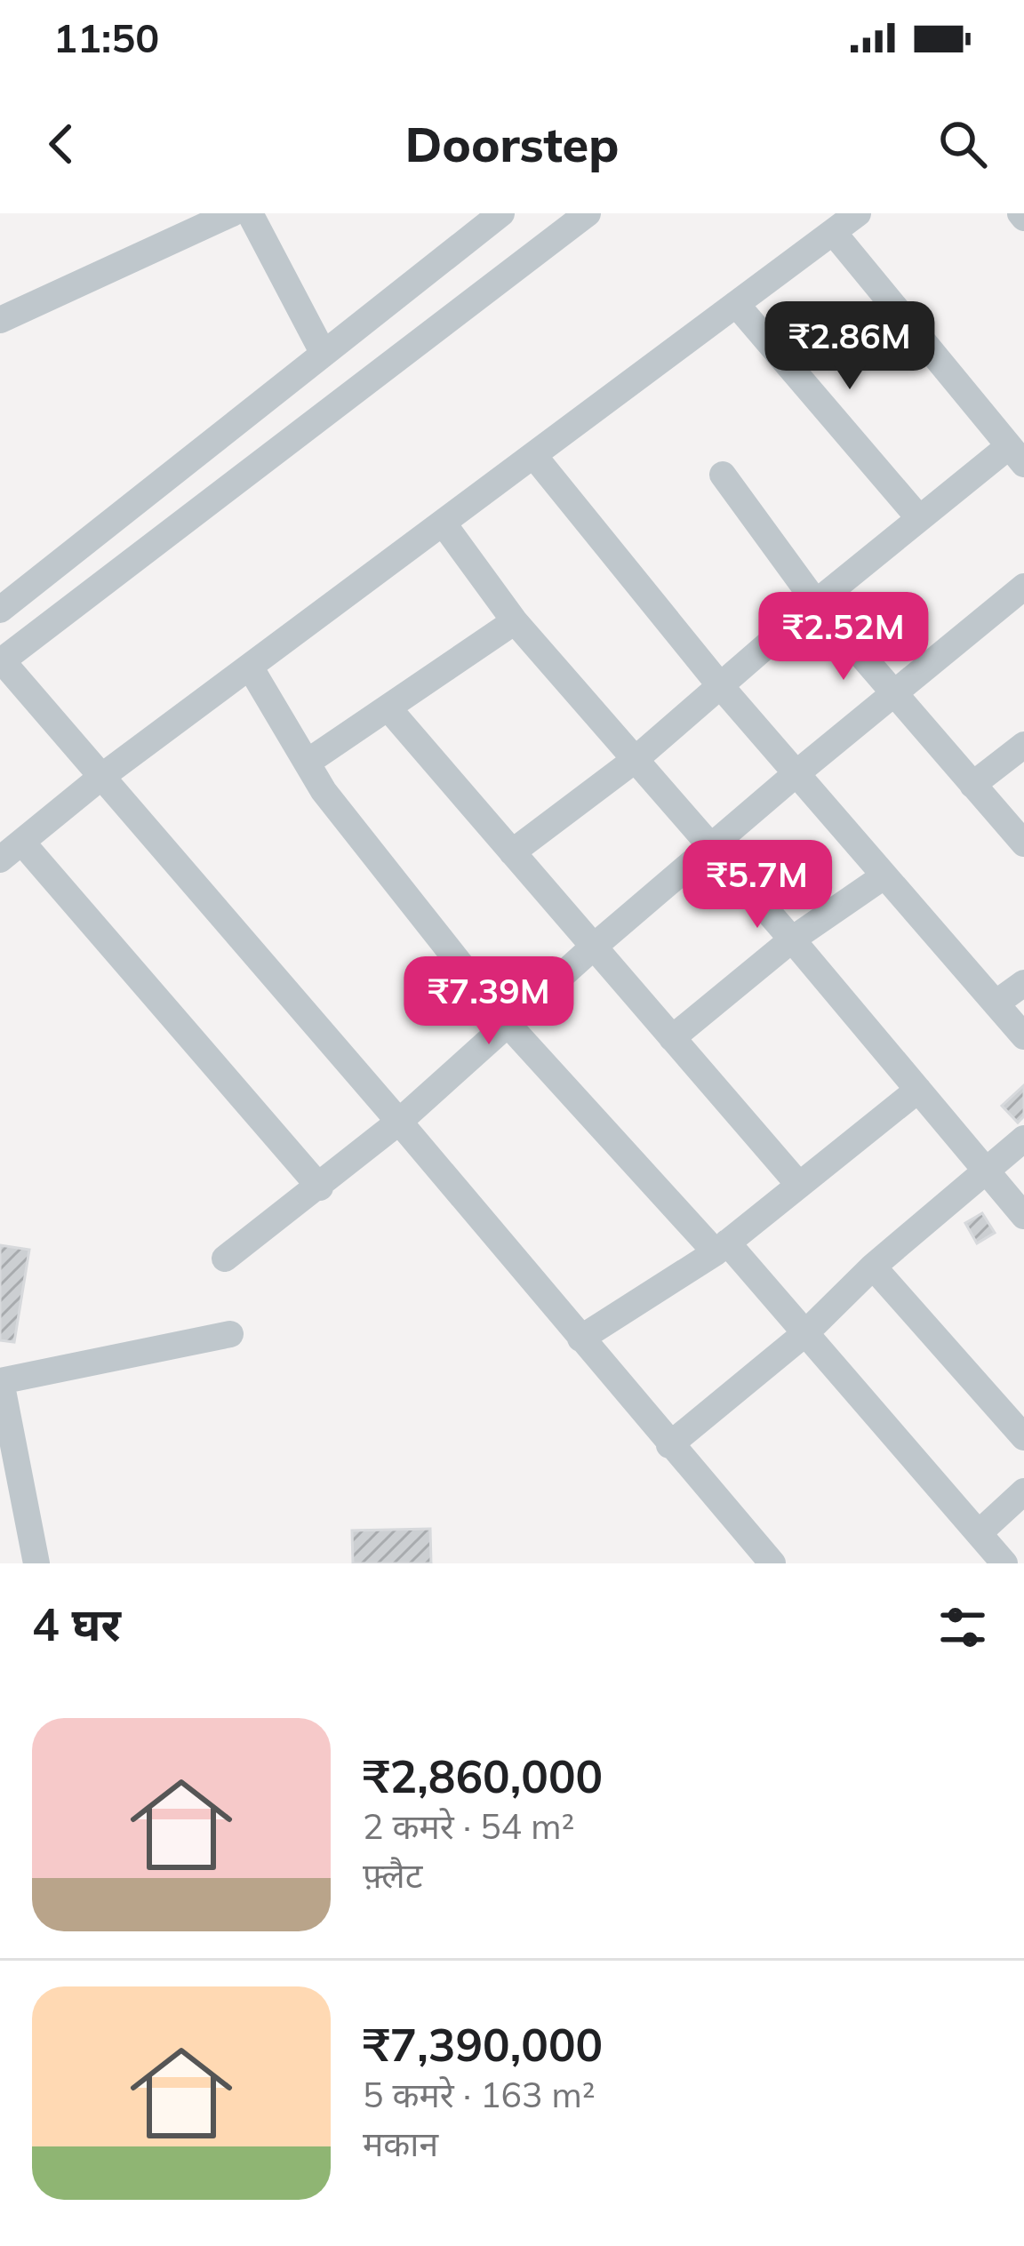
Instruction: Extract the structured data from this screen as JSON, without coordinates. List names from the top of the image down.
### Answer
{
  "page": {
    "status": "11:50",
    "header": "Doorstep",
    "price": [
      "₹2.86M",
      "₹2.52M",
      "₹5.7M",
      "₹7.39M"
    ],
    "heading": "4 घर",
    "list": [
      {
        "name": "₹2,860,000",
        "note": "2 कमरे · 54 m² · फ़्लैट"
      },
      {
        "name": "₹7,390,000",
        "note": "5 कमरे · 163 m² · मकान"
      }
    ]
  }
}
